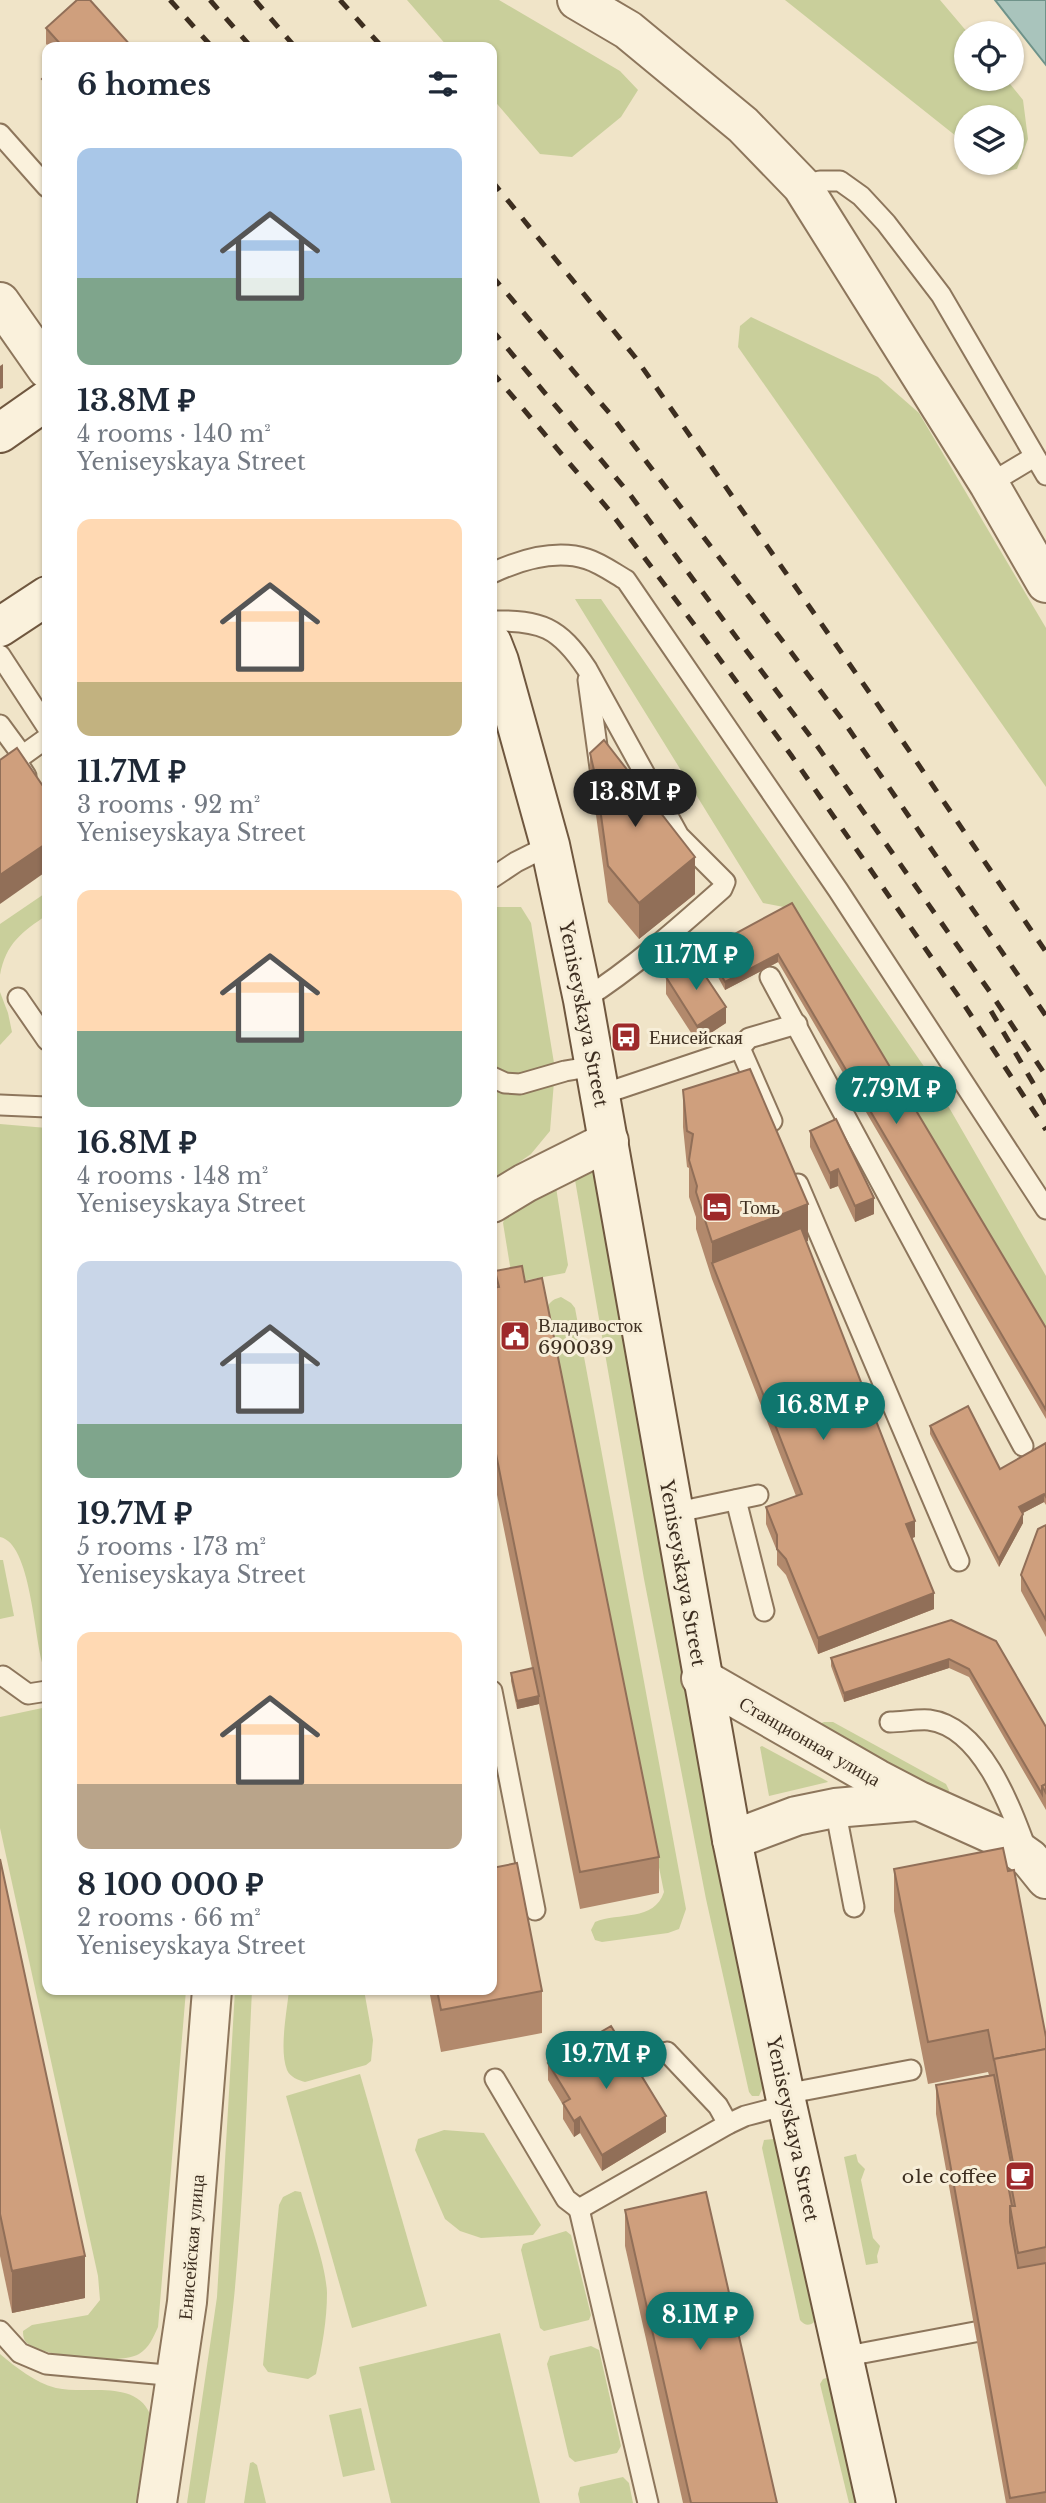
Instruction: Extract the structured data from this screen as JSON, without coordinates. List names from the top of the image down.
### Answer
{
  "streets": {
    "street": ["Yeniseyskaya Street", "Станционная улица", "Енисейская улица"]
  },
  "crossings": [
    ["Yeniseyskaya Street", "Станционная улица"]
  ],
  "places": {
    "bus stop": ["Енисейская"],
    "hotel": ["Томь"],
    "public building": ["Владивосток 690039"],
    "cafe": ["o1e coffee"]
  },
  "page": {
    "heading": "6 homes",
    "list": [
      {
        "name": "13.8M ₽",
        "note": "4 rooms · 140 m² · Yeniseyskaya Street"
      },
      {
        "name": "11.7M ₽",
        "note": "3 rooms · 92 m² · Yeniseyskaya Street"
      },
      {
        "name": "16.8M ₽",
        "note": "4 rooms · 148 m² · Yeniseyskaya Street"
      },
      {
        "name": "19.7M ₽",
        "note": "5 rooms · 173 m² · Yeniseyskaya Street"
      },
      {
        "name": "8 100 000 ₽",
        "note": "2 rooms · 66 m² · Yeniseyskaya Street"
      }
    ],
    "price": [
      "13.8M ₽",
      "11.7M ₽",
      "7.79M ₽",
      "16.8M ₽",
      "19.7M ₽",
      "8.1M ₽"
    ]
  }
}
